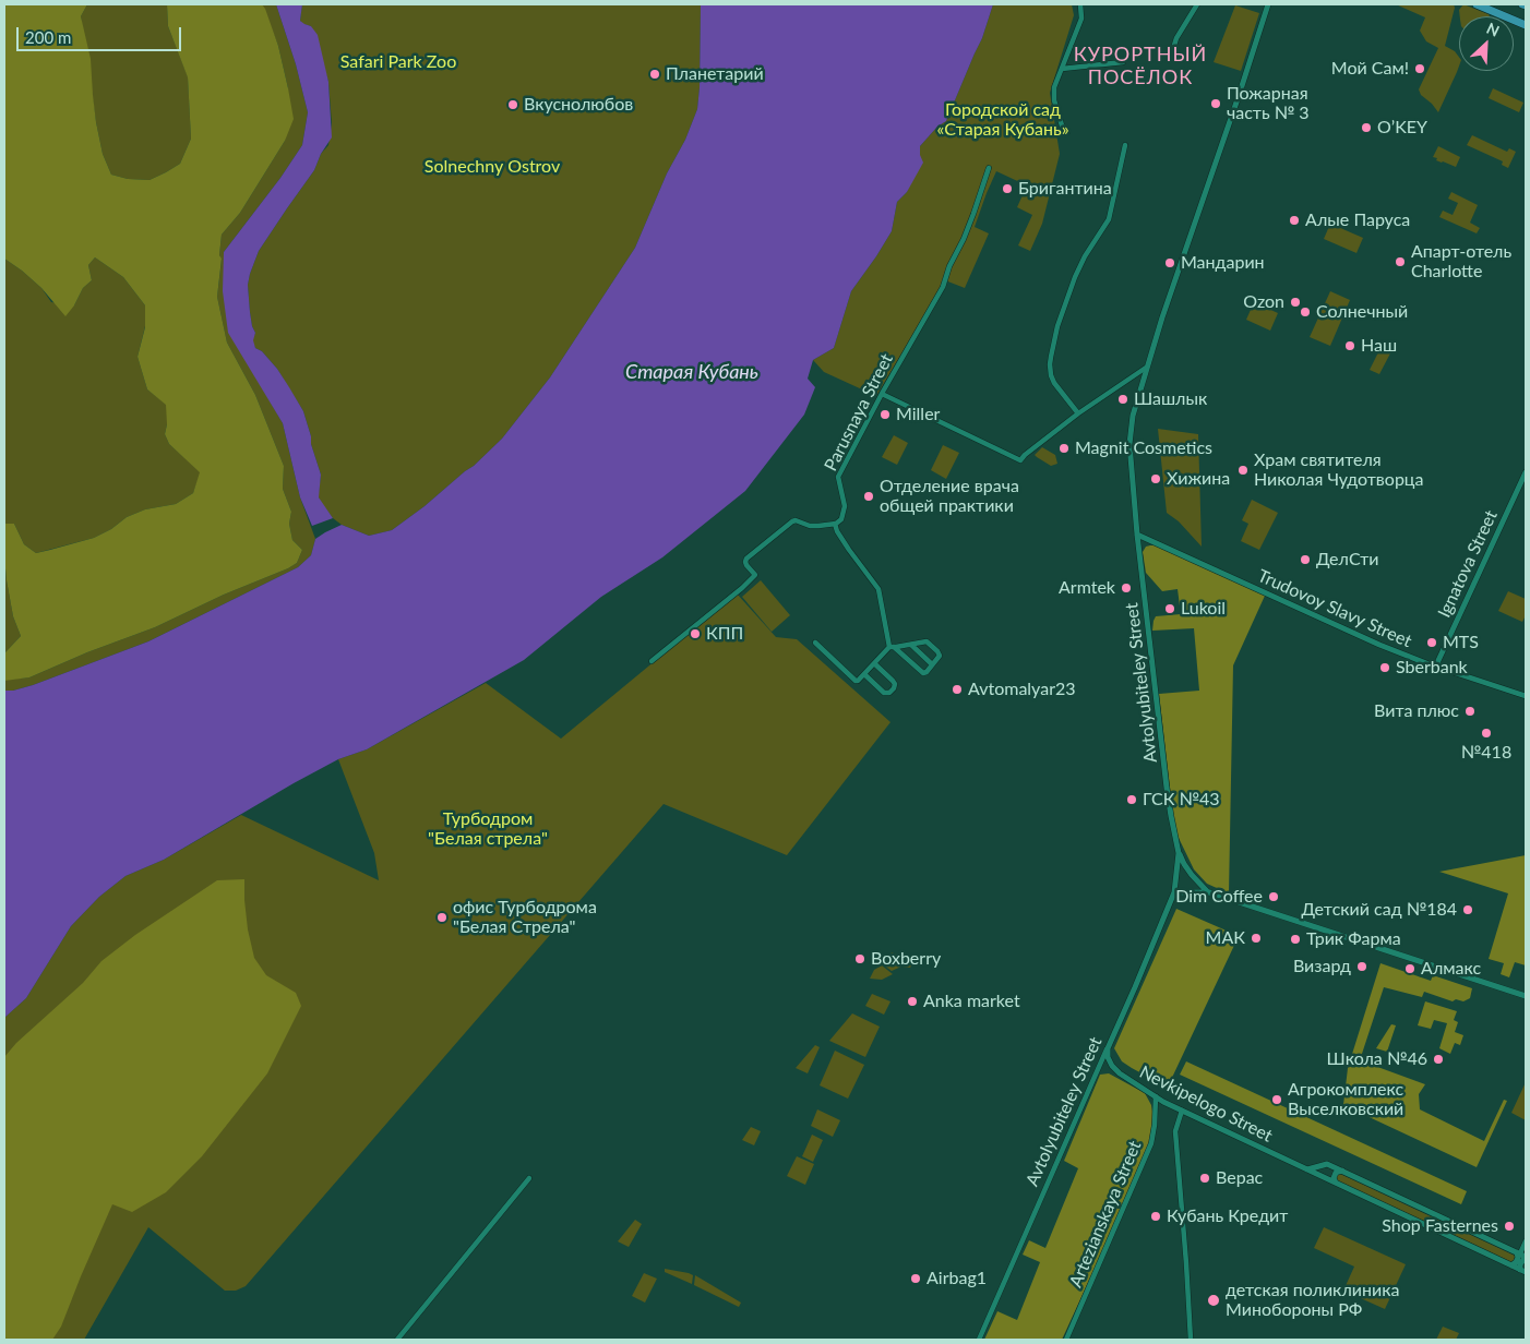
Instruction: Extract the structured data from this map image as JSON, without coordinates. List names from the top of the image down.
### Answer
{
  "streets": {
    "street": [
      "Parusnaya Street",
      "Ignatova Street",
      "Trudovoy Slavy Street",
      "Avtolyubiteley Street",
      "Nevkipelogo Street",
      "Artezianskaya Street"
    ]
  },
  "crossings": [
    ["Ignatova Street", "Trudovoy Slavy Street"],
    ["Trudovoy Slavy Street", "Avtolyubiteley Street"],
    ["Avtolyubiteley Street", "Nevkipelogo Street"],
    ["Nevkipelogo Street", "Artezianskaya Street"]
  ],
  "districts": ["КУРОРТНЫЙ ПОСЁЛОК"],
  "water": ["Старая Кубань"],
  "parks": [
    "Safari Park Zoo",
    "Городской сад «Старая Кубань»",
    "Solnechny Ostrov",
    "Турбодром \"Белая стрела\""
  ],
  "places": [
    "Мой Сам!",
    "Планетарий",
    "Пожарная часть № 3",
    "Вкуснолюбов",
    "O’KEY",
    "Бригантина",
    "Алые Паруса",
    "Апарт-отель Charlotte",
    "Мандарин",
    "Ozon",
    "Солнечный",
    "Наш",
    "Шашлык",
    "Miller",
    "Magnit Cosmetics",
    "Храм святителя Николая Чудотворца",
    "Хижина",
    "Отделение врача общей практики",
    "ДелСти",
    "Armtek",
    "Lukoil",
    "КПП",
    "MTS",
    "Sberbank",
    "Avtomalyar23",
    "Вита плюс",
    "№418",
    "ГСК №43",
    "Dim Coffee",
    "Детский сад №184",
    "офис Турбодрома \"Белая Стрела\"",
    "МАК",
    "Трик Фарма",
    "Boxberry",
    "Визард",
    "Алмакс",
    "Anka market",
    "Школа №46",
    "Агрокомплекс Выселковский",
    "Верас",
    "Кубань Кредит",
    "Shop Fasternes",
    "Airbag1",
    "детская поликлиника Минобороны РФ"
  ],
  "scale_bar": "200 m",
  "north": "top right"
}
